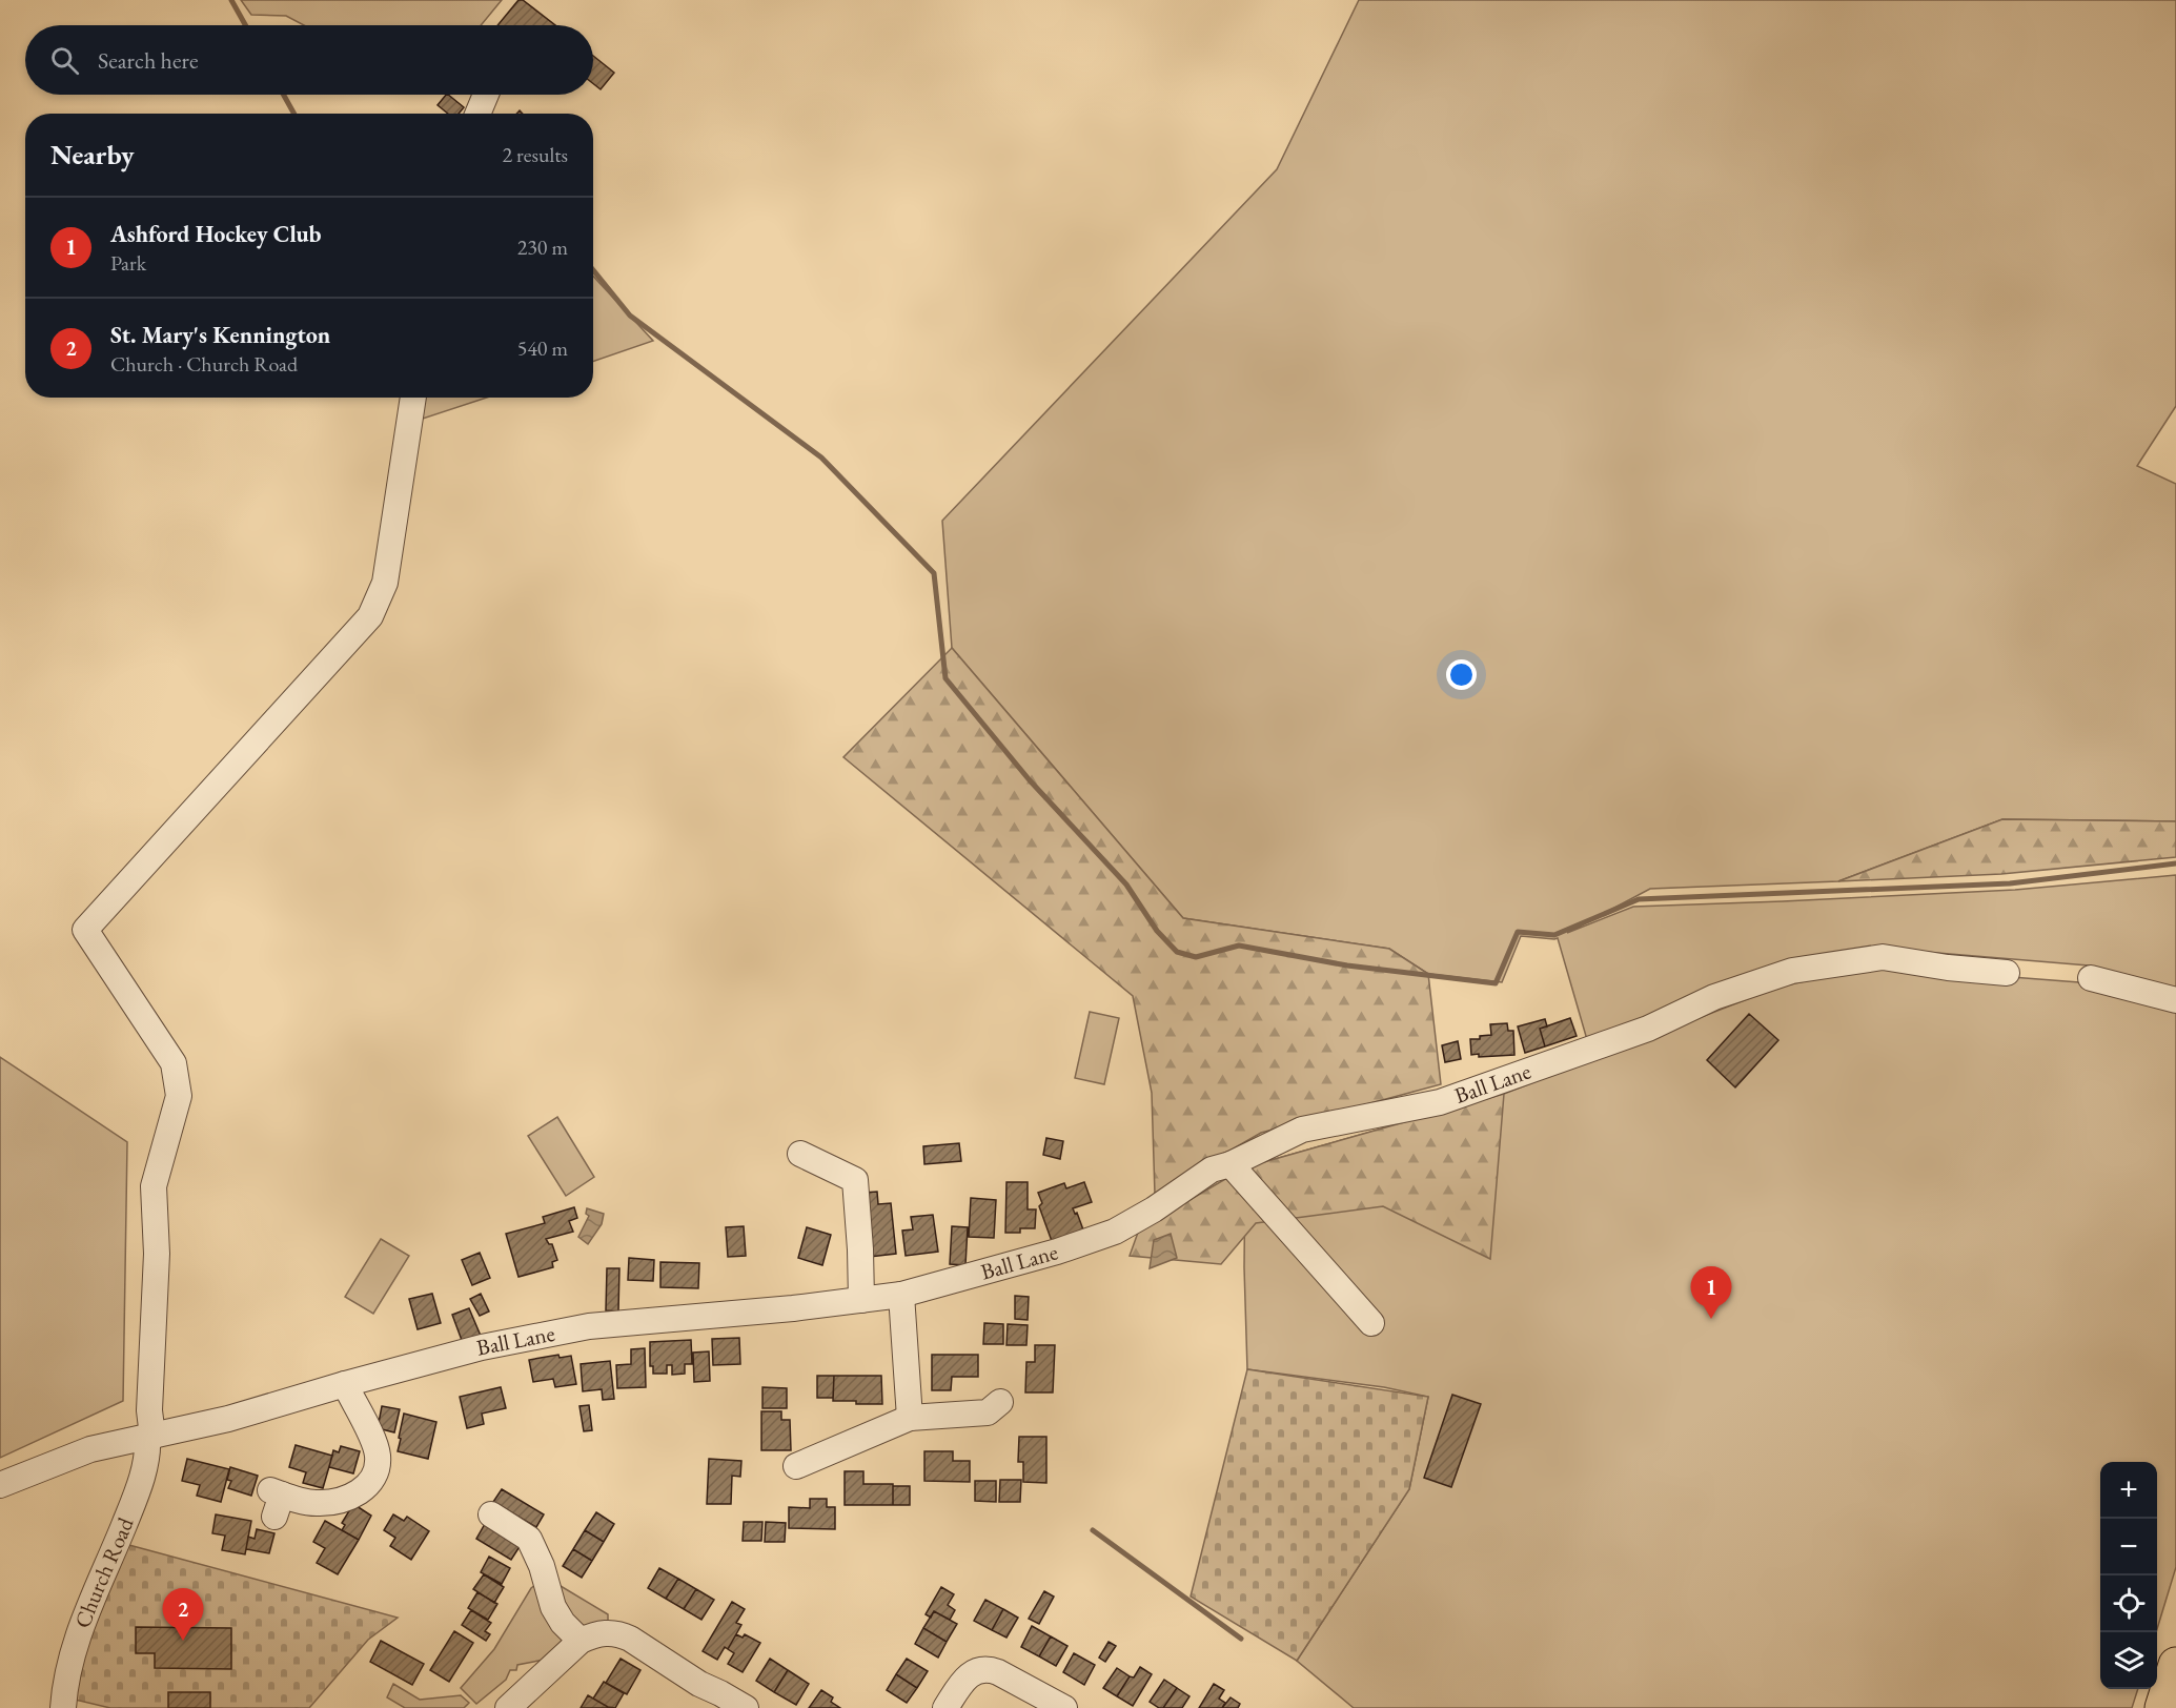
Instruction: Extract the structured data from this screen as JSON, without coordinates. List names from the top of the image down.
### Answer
{
  "streets": {
    "street": ["Ball Lane", "Church Road"]
  },
  "crossings": [
    ["Ball Lane", "Church Road"]
  ],
  "page": {
    "search": "Search here",
    "heading": ["Nearby", "2 results"],
    "list": [
      {
        "mark": "1",
        "name": "Ashford Hockey Club",
        "note": "Park",
        "value": "230 m"
      },
      {
        "mark": "2",
        "name": "St. Mary's Kennington",
        "note": "Church · Church Road",
        "value": "540 m"
      }
    ],
    "pins": ["1", "2"],
    "map_buttons": ["+", "−"]
  }
}
